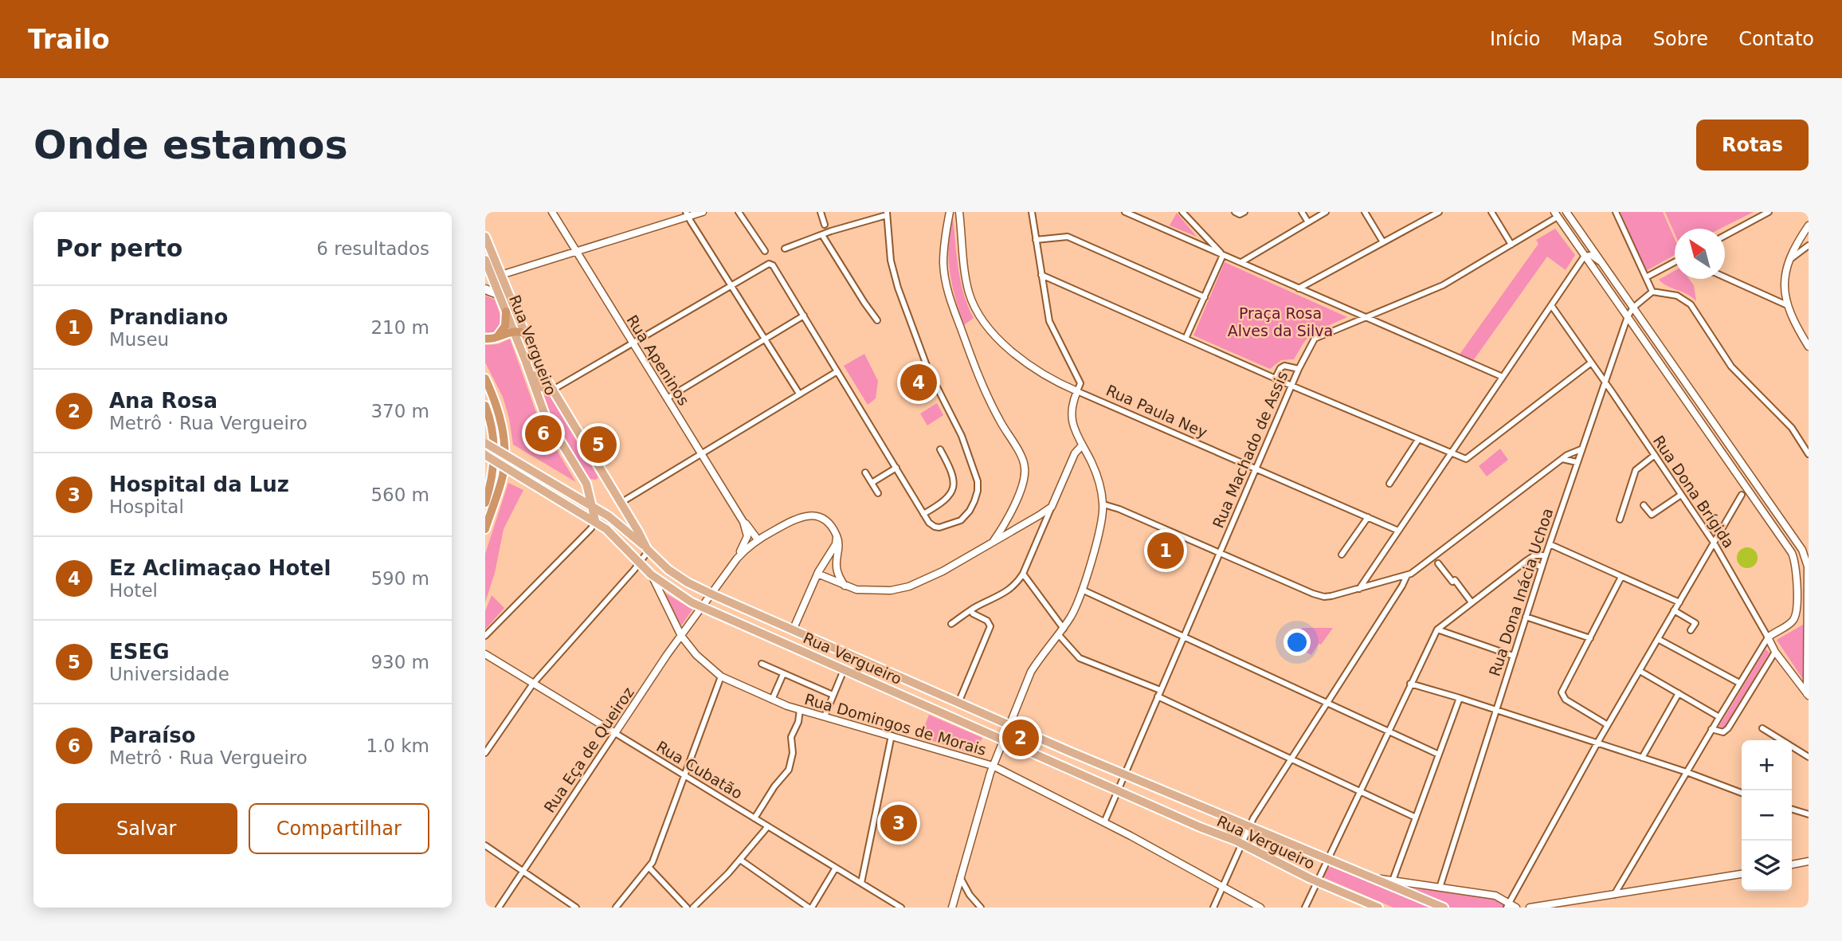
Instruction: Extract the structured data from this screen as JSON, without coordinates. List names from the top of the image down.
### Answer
{
  "streets": {
    "main road": ["Rua Vergueiro"],
    "street": [
      "Rua Apeninos",
      "Rua Paula Ney",
      "Rua Machado de Assis",
      "Rua Dona Brígida",
      "Rua Dona Inácia Uchoa",
      "Rua Domingos de Morais",
      "Rua Eça de Queiroz",
      "Rua Cubatão"
    ]
  },
  "crossings": [
    ["Rua Vergueiro", "Rua Machado de Assis"],
    ["Rua Vergueiro", "Rua Dona Inácia Uchoa"],
    ["Rua Vergueiro", "Rua Domingos de Morais"],
    ["Rua Vergueiro", "Rua Eça de Queiroz"],
    ["Rua Paula Ney", "Rua Machado de Assis"],
    ["Rua Machado de Assis", "Rua Domingos de Morais"],
    ["Rua Dona Brígida", "Rua Dona Inácia Uchoa"],
    ["Rua Domingos de Morais", "Rua Eça de Queiroz"],
    ["Rua Eça de Queiroz", "Rua Cubatão"]
  ],
  "parks": ["Praça Rosa Alves da Silva"],
  "north": "top left",
  "page": {
    "header": "Trailo",
    "nav": [
      "Início",
      "Mapa",
      "Sobre",
      "Contato"
    ],
    "buttons": [
      "Rotas",
      ["Salvar", "Compartilhar"]
    ],
    "title": "Onde estamos",
    "heading": ["Por perto", "6 resultados"],
    "list": [
      {
        "mark": "1",
        "name": "Prandiano",
        "note": "Museu",
        "value": "210 m"
      },
      {
        "mark": "2",
        "name": "Ana Rosa",
        "note": "Metrô · Rua Vergueiro",
        "value": "370 m"
      },
      {
        "mark": "3",
        "name": "Hospital da Luz",
        "note": "Hospital",
        "value": "560 m"
      },
      {
        "mark": "4",
        "name": "Ez Aclimaçao Hotel",
        "note": "Hotel",
        "value": "590 m"
      },
      {
        "mark": "5",
        "name": "ESEG",
        "note": "Universidade",
        "value": "930 m"
      },
      {
        "mark": "6",
        "name": "Paraíso",
        "note": "Metrô · Rua Vergueiro",
        "value": "1.0 km"
      }
    ],
    "pins": [
      "4",
      "6",
      "5",
      "1",
      "2",
      "3"
    ],
    "map_buttons": ["+", "−"]
  }
}
